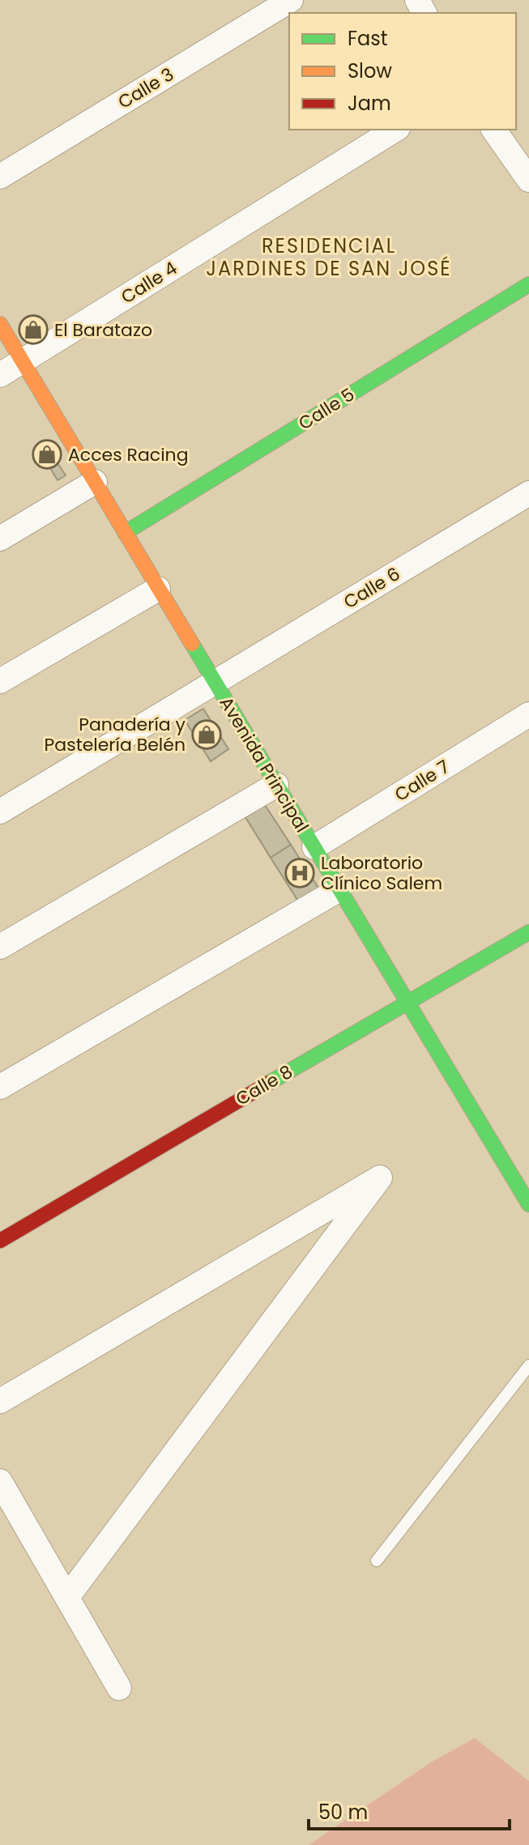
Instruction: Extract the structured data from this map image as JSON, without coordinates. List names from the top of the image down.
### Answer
{
  "streets": {
    "street": [
      "Calle 3",
      "Calle 4",
      "Calle 5",
      "Calle 6",
      "Avenida Principal",
      "Calle 7",
      "Calle 8"
    ]
  },
  "crossings": [
    ["Calle 4", "Avenida Principal"],
    ["Calle 5", "Avenida Principal"],
    ["Calle 6", "Avenida Principal"],
    ["Avenida Principal", "Calle 7"],
    ["Avenida Principal", "Calle 8"]
  ],
  "districts": ["RESIDENCIAL JARDINES DE SAN JOSÉ"],
  "places": {
    "shop": ["El Baratazo", "Acces Racing", "Panadería y Pastelería Belén"],
    "hospital": ["Laboratorio Clínico Salem"]
  },
  "legend": ["Fast", "Slow", "Jam"],
  "scale_bar": "50 m"
}
